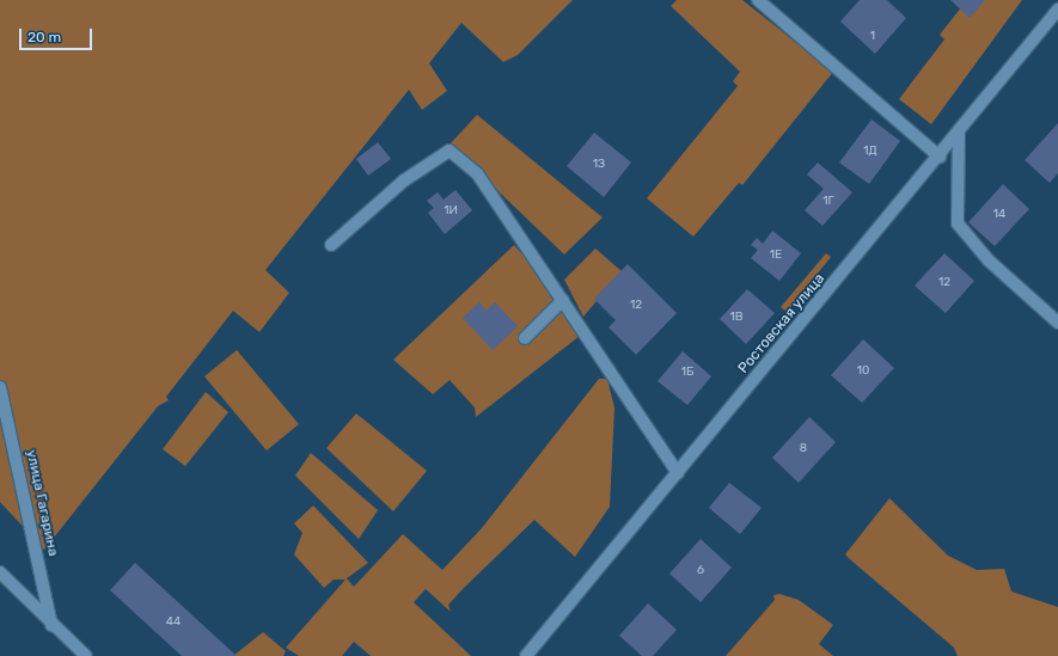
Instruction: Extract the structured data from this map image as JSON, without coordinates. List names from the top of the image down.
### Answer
{
  "streets": {
    "street": ["Ростовская улица", "улица Гагарина"]
  },
  "house_numbers": [
    "1",
    "1Д",
    "1З",
    "1Г",
    "1И",
    "14",
    "1Е",
    "12",
    "12",
    "1В",
    "10",
    "1Б",
    "8",
    "6",
    "44"
  ],
  "scale_bar": "20 m"
}
